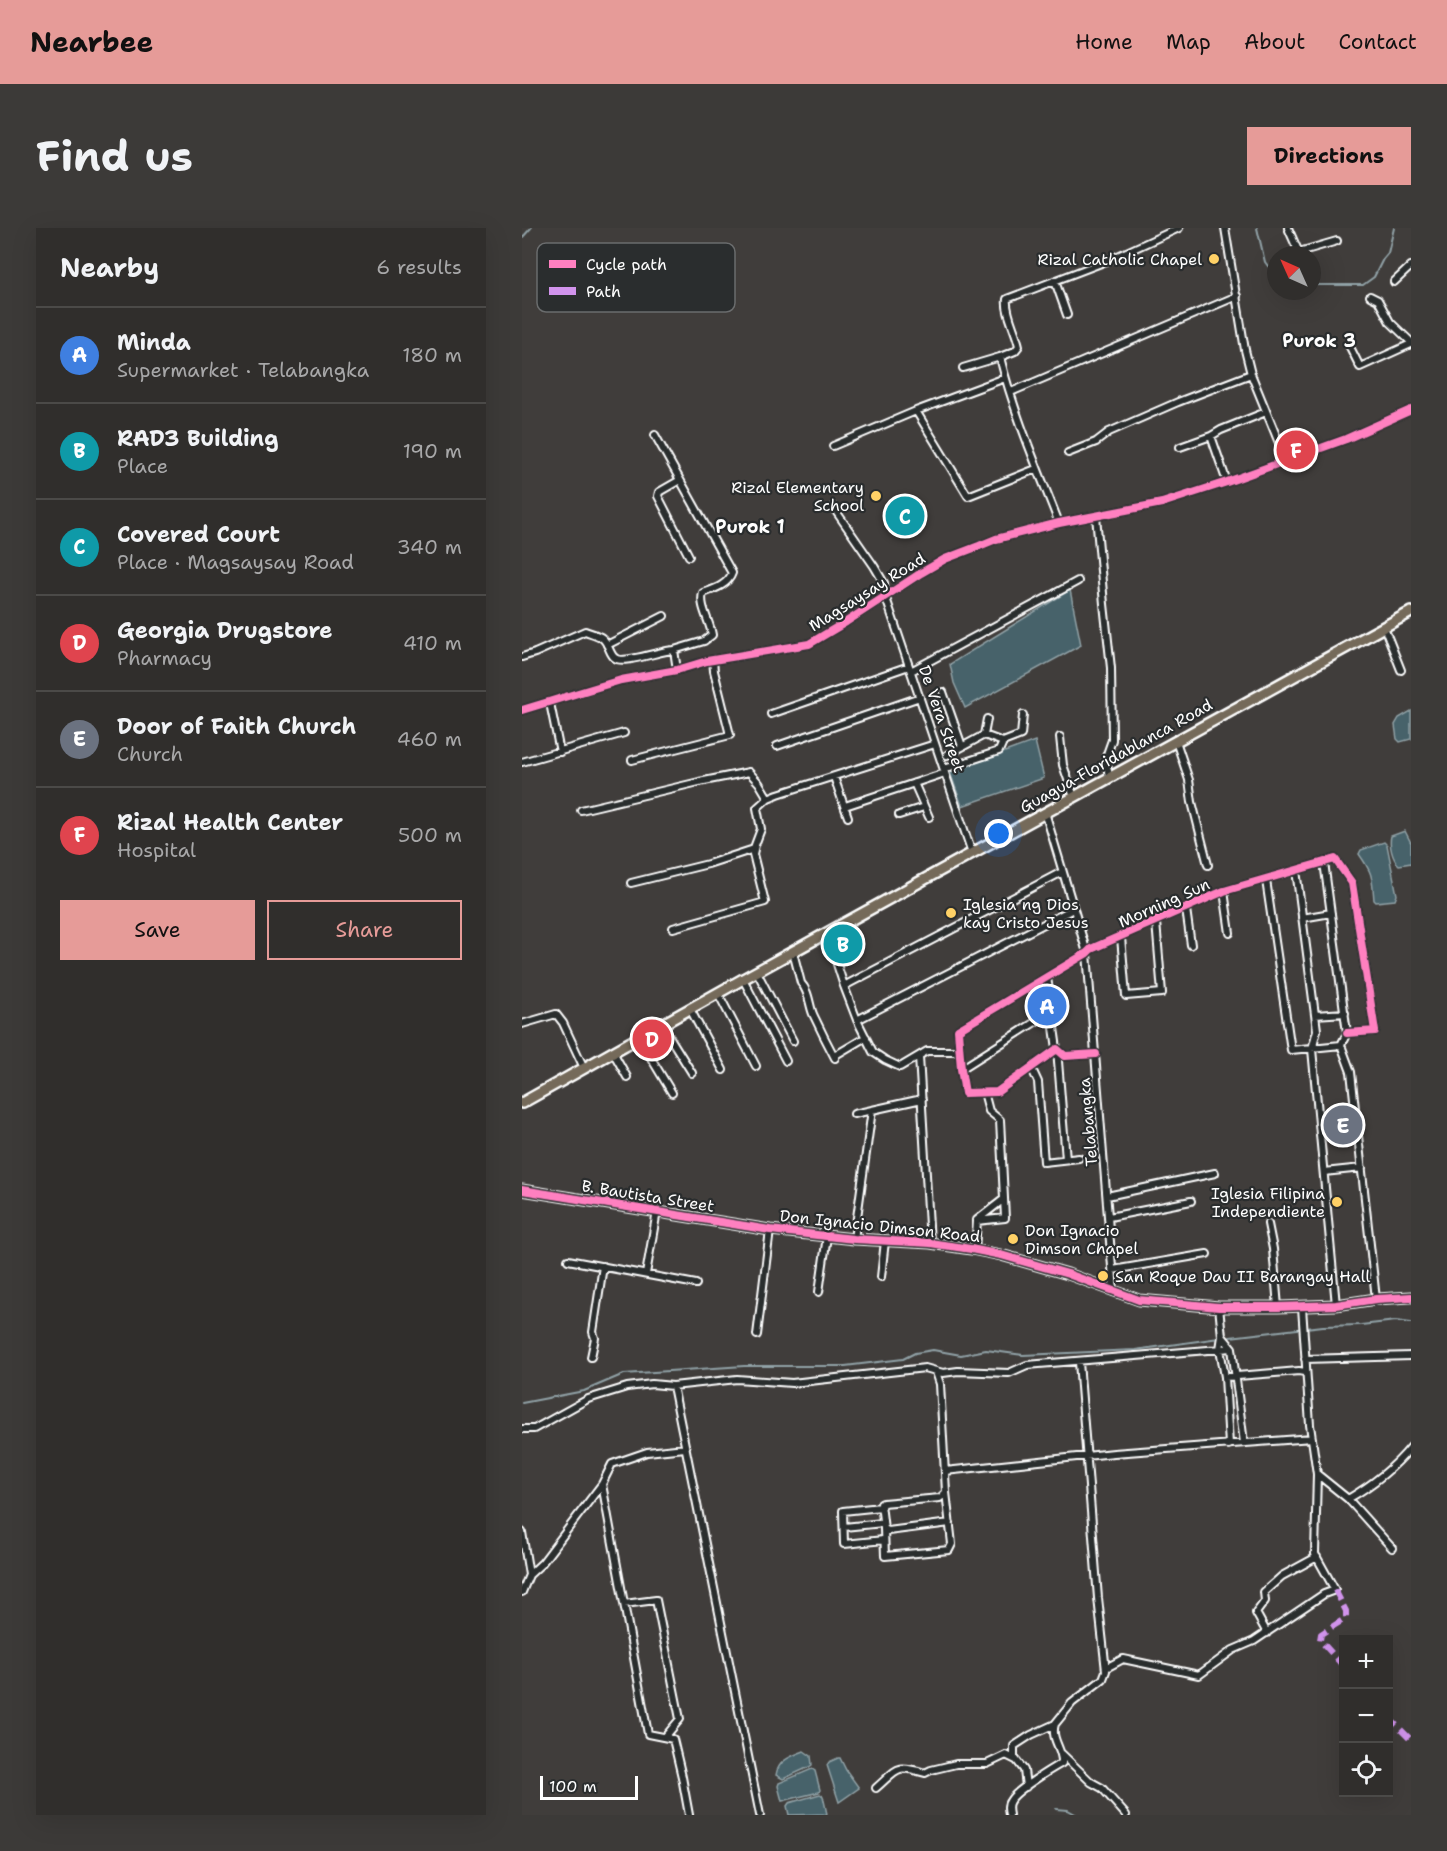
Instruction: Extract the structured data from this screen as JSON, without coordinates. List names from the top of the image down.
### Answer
{
  "streets": {
    "main road": ["Guagua-Floridablanca Road"],
    "street": [
      "Magsaysay Road",
      "De Vera Street",
      "Morning Sun",
      "Telabangka",
      "B. Bautista Street",
      "Don Ignacio Dimson Road"
    ]
  },
  "crossings": [
    ["Magsaysay Road", "De Vera Street"],
    ["De Vera Street", "Guagua-Floridablanca Road"],
    ["Guagua-Floridablanca Road", "Telabangka"],
    ["Morning Sun", "Telabangka"],
    ["Telabangka", "Don Ignacio Dimson Road"],
    ["B. Bautista Street", "Don Ignacio Dimson Road"]
  ],
  "districts": ["Purok 3", "Purok 1"],
  "places": [
    "Rizal Catholic Chapel",
    "Rizal Elementary School",
    "Iglesia ng Dios kay Cristo Jesus",
    "Iglesia Filipina Independiente",
    "Don Ignacio Dimson Chapel",
    "San Roque Dau II Barangay Hall"
  ],
  "legend": ["Cycle path", "Path"],
  "scale_bar": "100 m",
  "north": "top left",
  "page": {
    "header": "Nearbee",
    "nav": [
      "Home",
      "Map",
      "About",
      "Contact"
    ],
    "buttons": [
      "Directions",
      ["Save", "Share"]
    ],
    "title": "Find us",
    "heading": ["Nearby", "6 results"],
    "list": [
      {
        "mark": "A",
        "name": "Minda",
        "note": "Supermarket · Telabangka",
        "value": "180 m"
      },
      {
        "mark": "B",
        "name": "RAD3 Building",
        "note": "Place",
        "value": "190 m"
      },
      {
        "mark": "C",
        "name": "Covered Court",
        "note": "Place · Magsaysay Road",
        "value": "340 m"
      },
      {
        "mark": "D",
        "name": "Georgia Drugstore",
        "note": "Pharmacy",
        "value": "410 m"
      },
      {
        "mark": "E",
        "name": "Door of Faith Church",
        "note": "Church",
        "value": "460 m"
      },
      {
        "mark": "F",
        "name": "Rizal Health Center",
        "note": "Hospital",
        "value": "500 m"
      }
    ],
    "pins": [
      "F",
      "C",
      "B",
      "A",
      "D",
      "E"
    ],
    "map_buttons": ["+", "−"],
    "scale": "100 m"
  }
}
